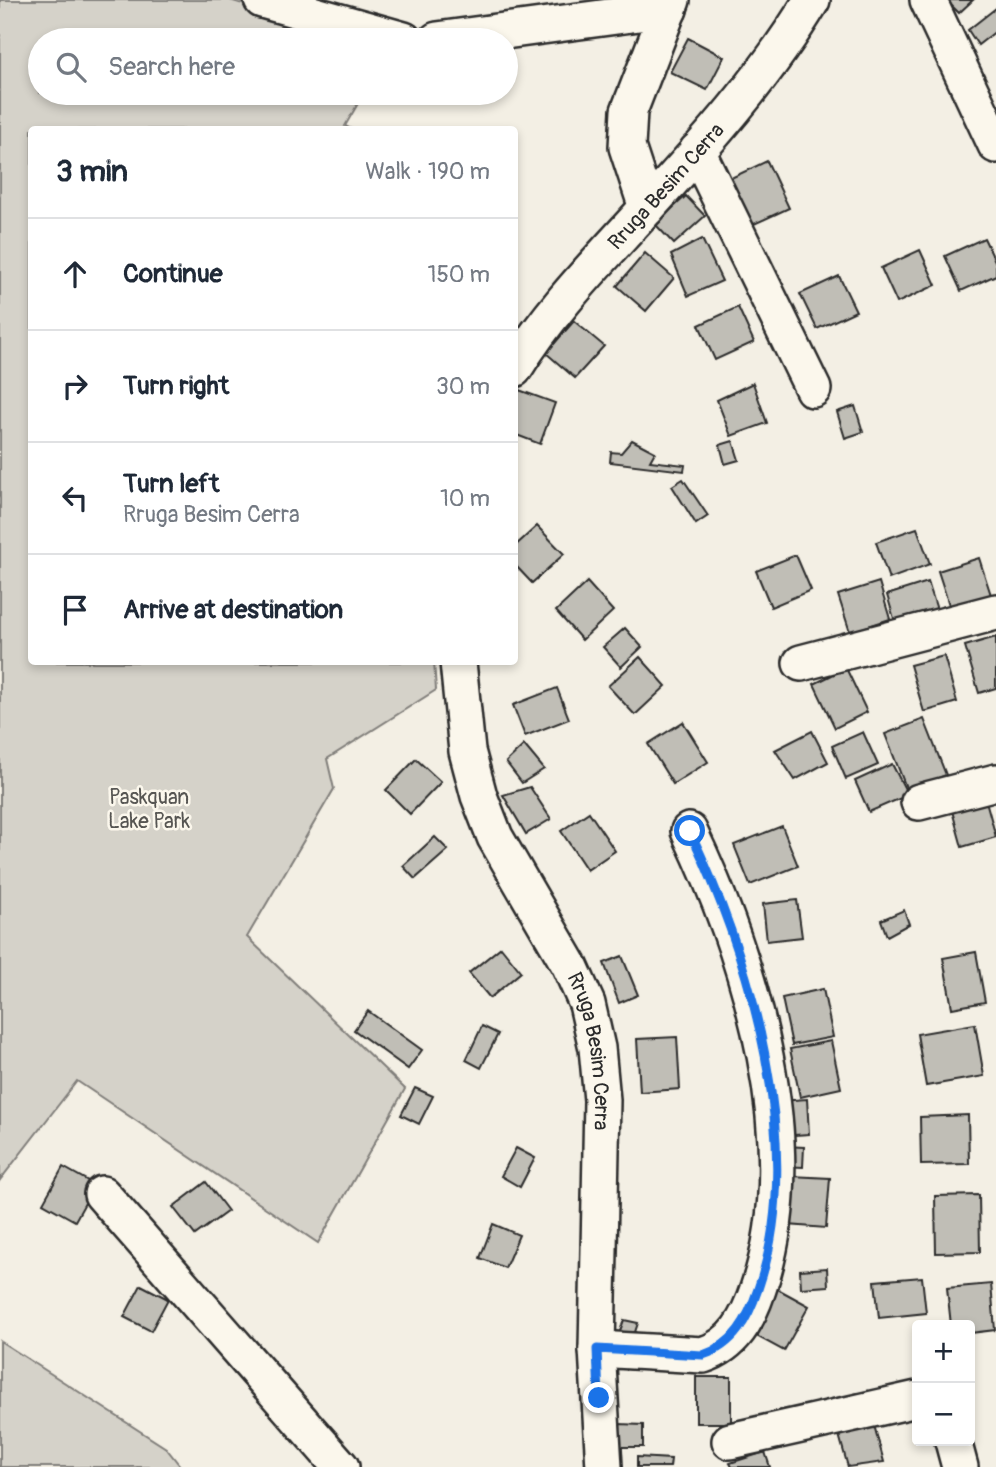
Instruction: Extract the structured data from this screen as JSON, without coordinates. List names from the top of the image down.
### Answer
{
  "streets": {
    "street": ["Rruga Besim Cerra"]
  },
  "parks": ["Paskquan Lake Park"],
  "page": {
    "search": "Search here",
    "heading": ["3 min", "Walk · 190 m"],
    "list": [
      ["Continue", "150 m"],
      ["Turn right", "30 m"],
      ["Turn left", "Rruga Besim Cerra", "10 m"],
      "Arrive at destination"
    ],
    "map_buttons": ["+", "−"]
  }
}
